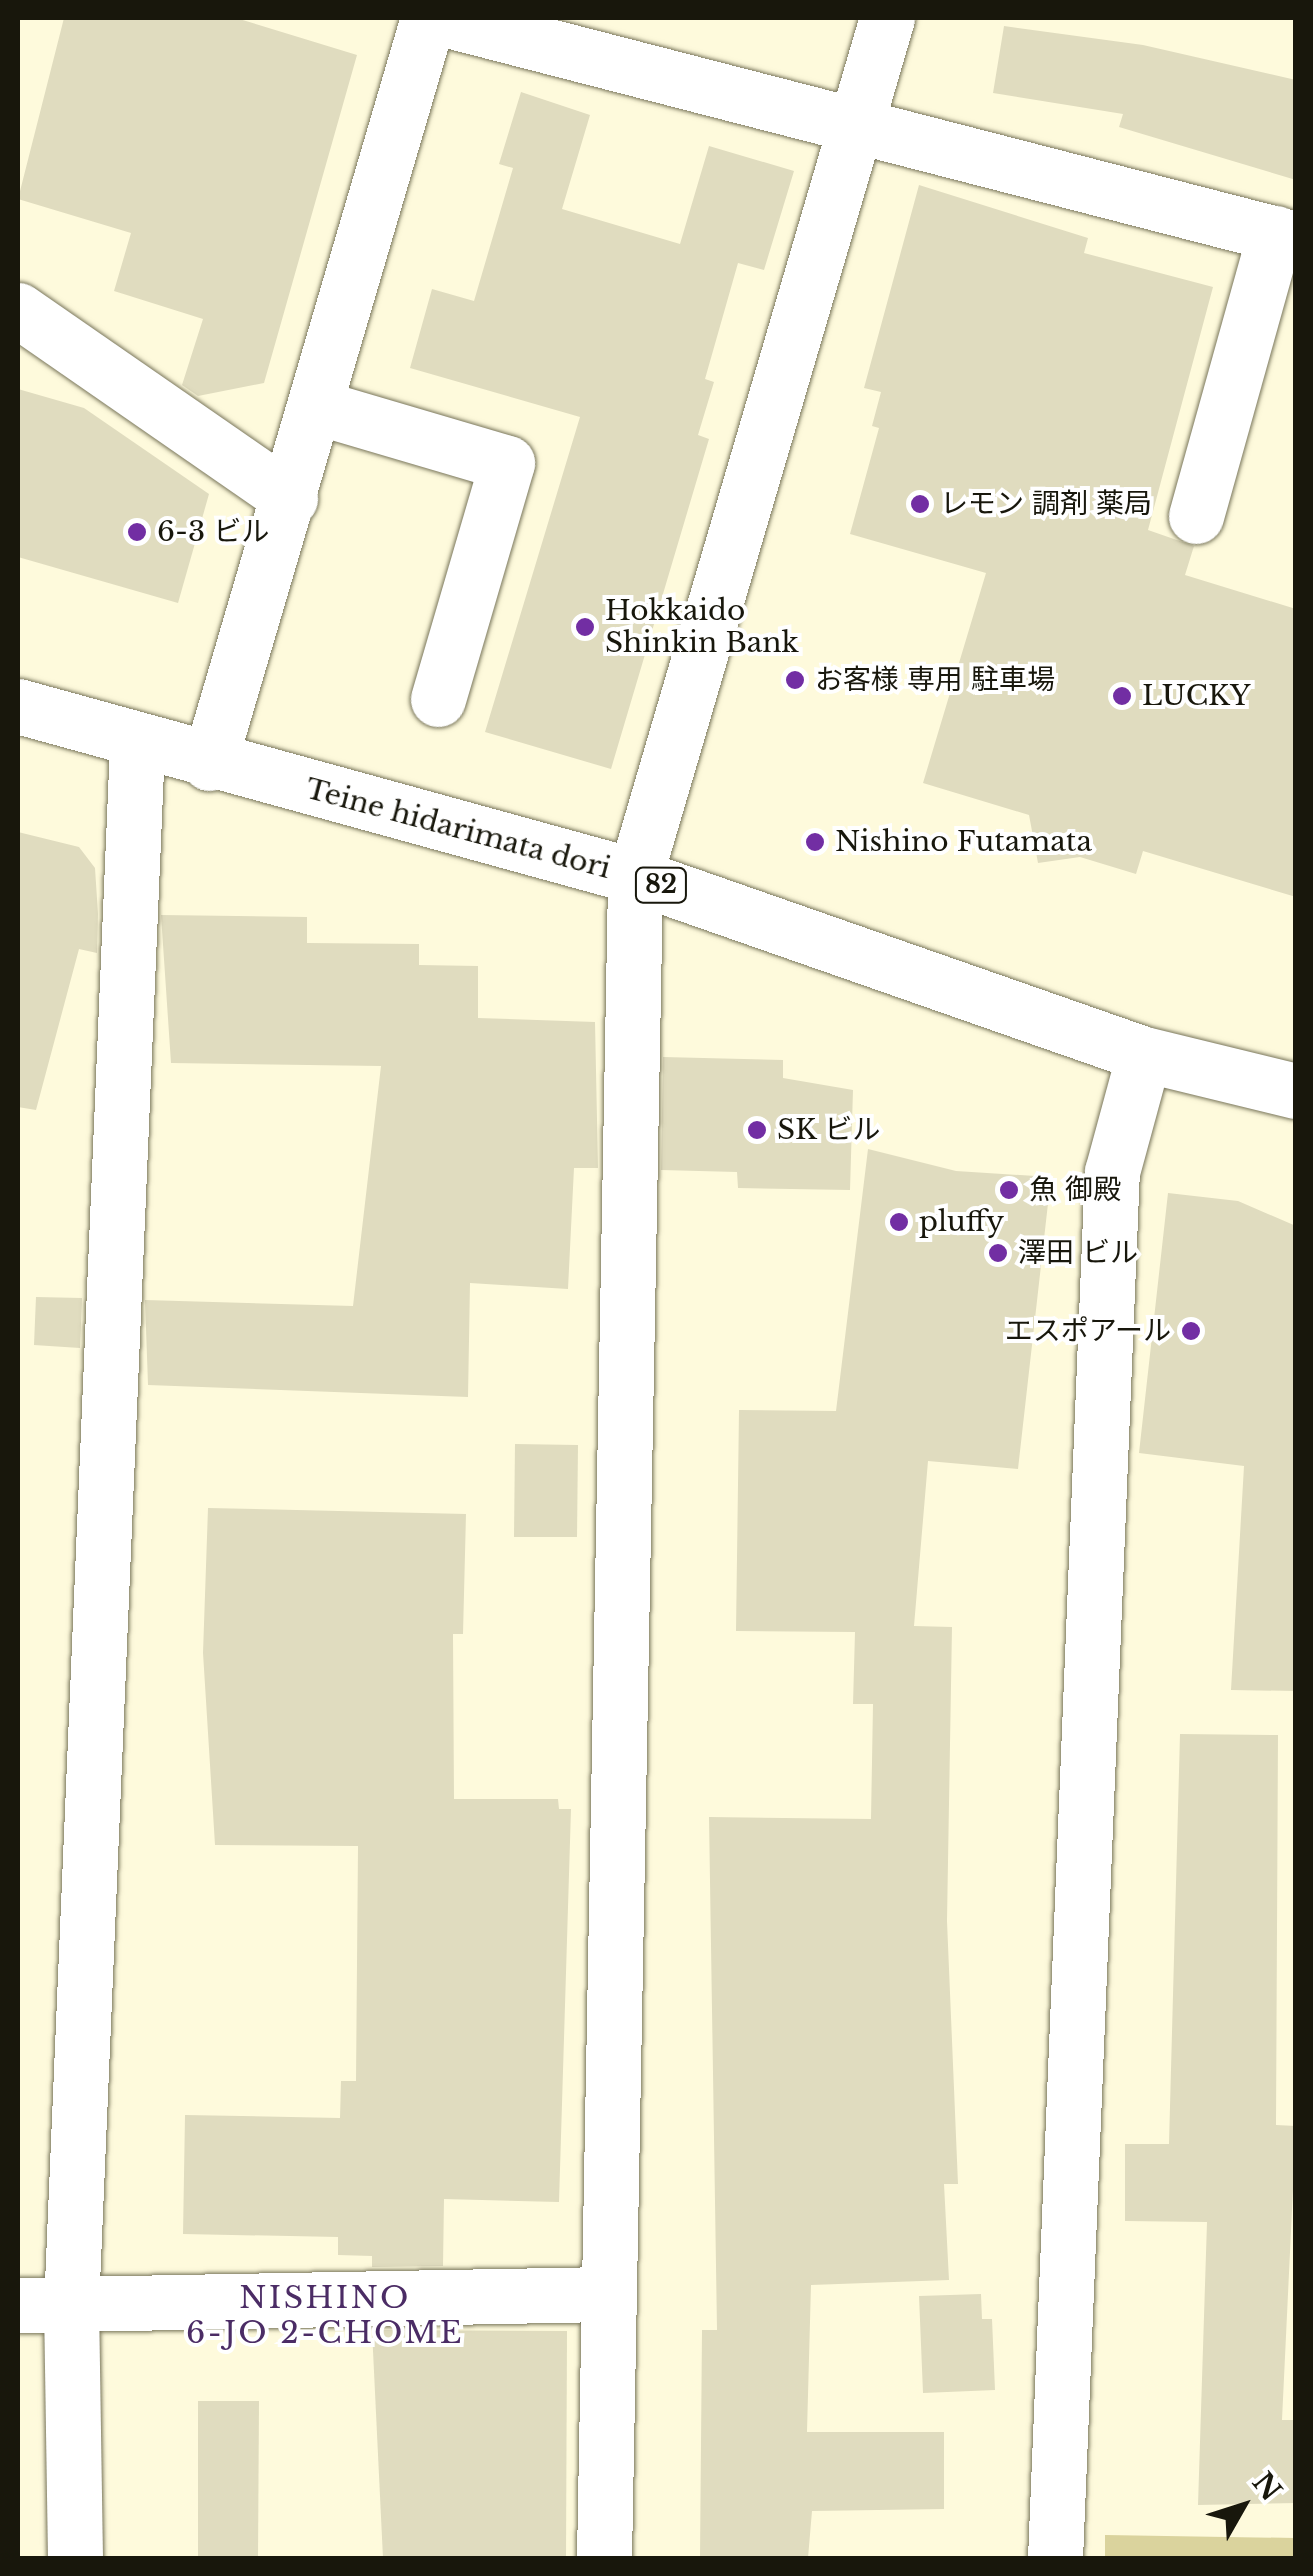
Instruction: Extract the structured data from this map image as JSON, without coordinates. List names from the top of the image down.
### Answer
{
  "streets": {
    "street": ["Teine hidarimata dori", "82"]
  },
  "districts": ["NISHINO 6-JO 2-CHOME"],
  "places": [
    "レモン 調剤 薬局",
    "6-3 ビル",
    "Hokkaido Shinkin Bank",
    "お客様 専用 駐車場",
    "LUCKY",
    "Nishino Futamata",
    "SK ビル",
    "魚 御殿",
    "pluffy",
    "澤田 ビル",
    "エスポアール"
  ],
  "north": "top right"
}
